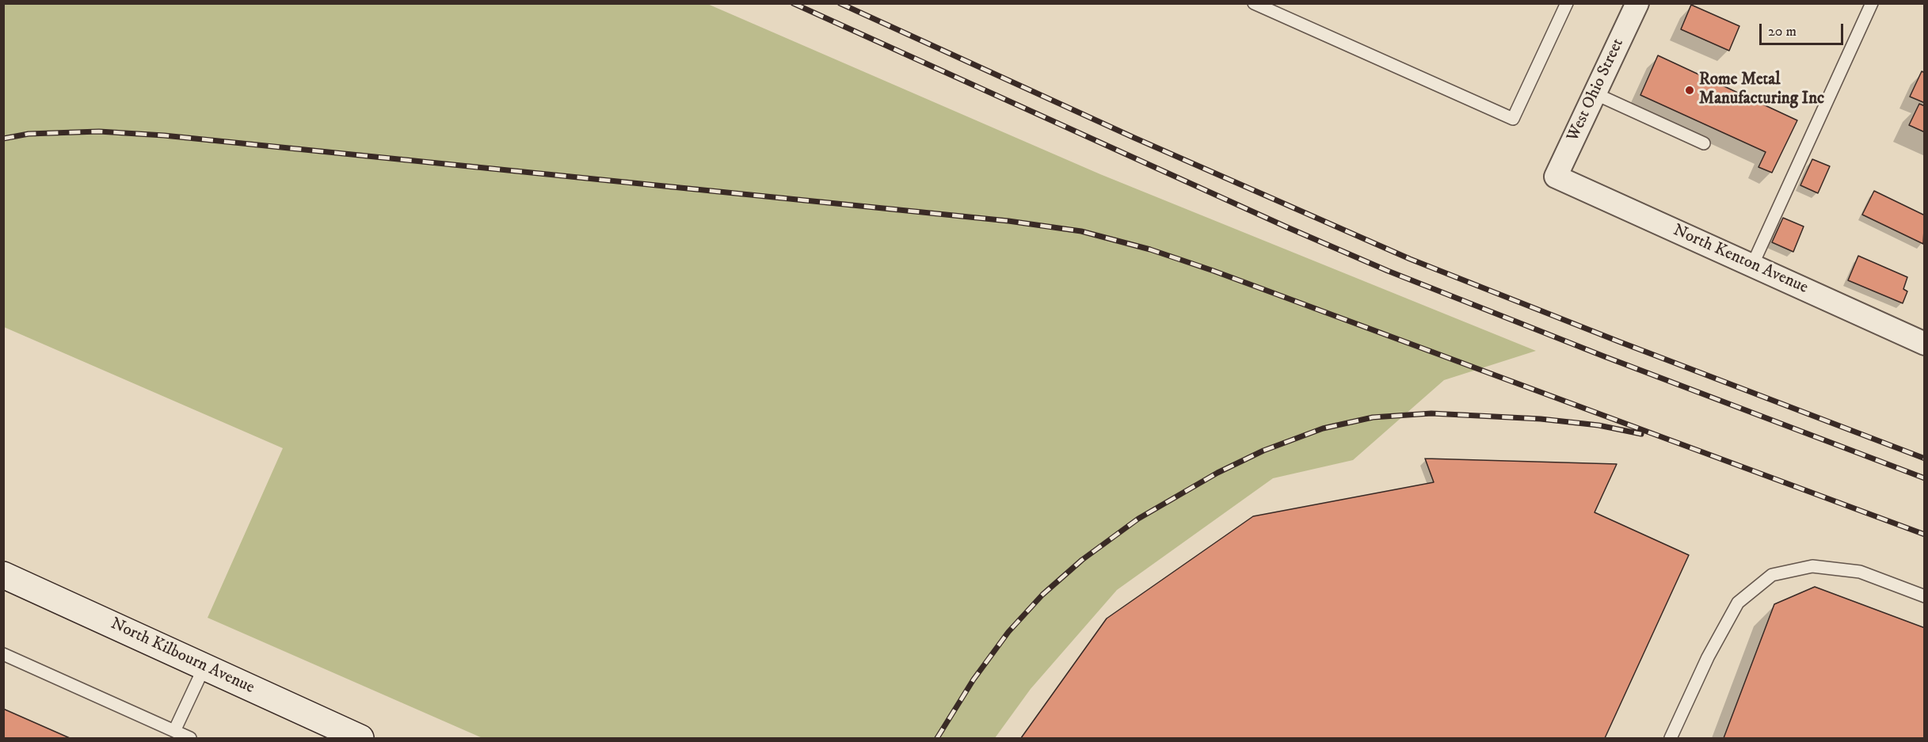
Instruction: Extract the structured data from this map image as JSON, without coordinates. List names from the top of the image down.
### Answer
{
  "streets": {
    "street": ["West Ohio Street", "North Kenton Avenue", "North Kilbourn Avenue"]
  },
  "crossings": [
    ["West Ohio Street", "North Kenton Avenue"]
  ],
  "places": ["Rome Metal Manufacturing Inc"],
  "scale_bar": "20 m"
}
